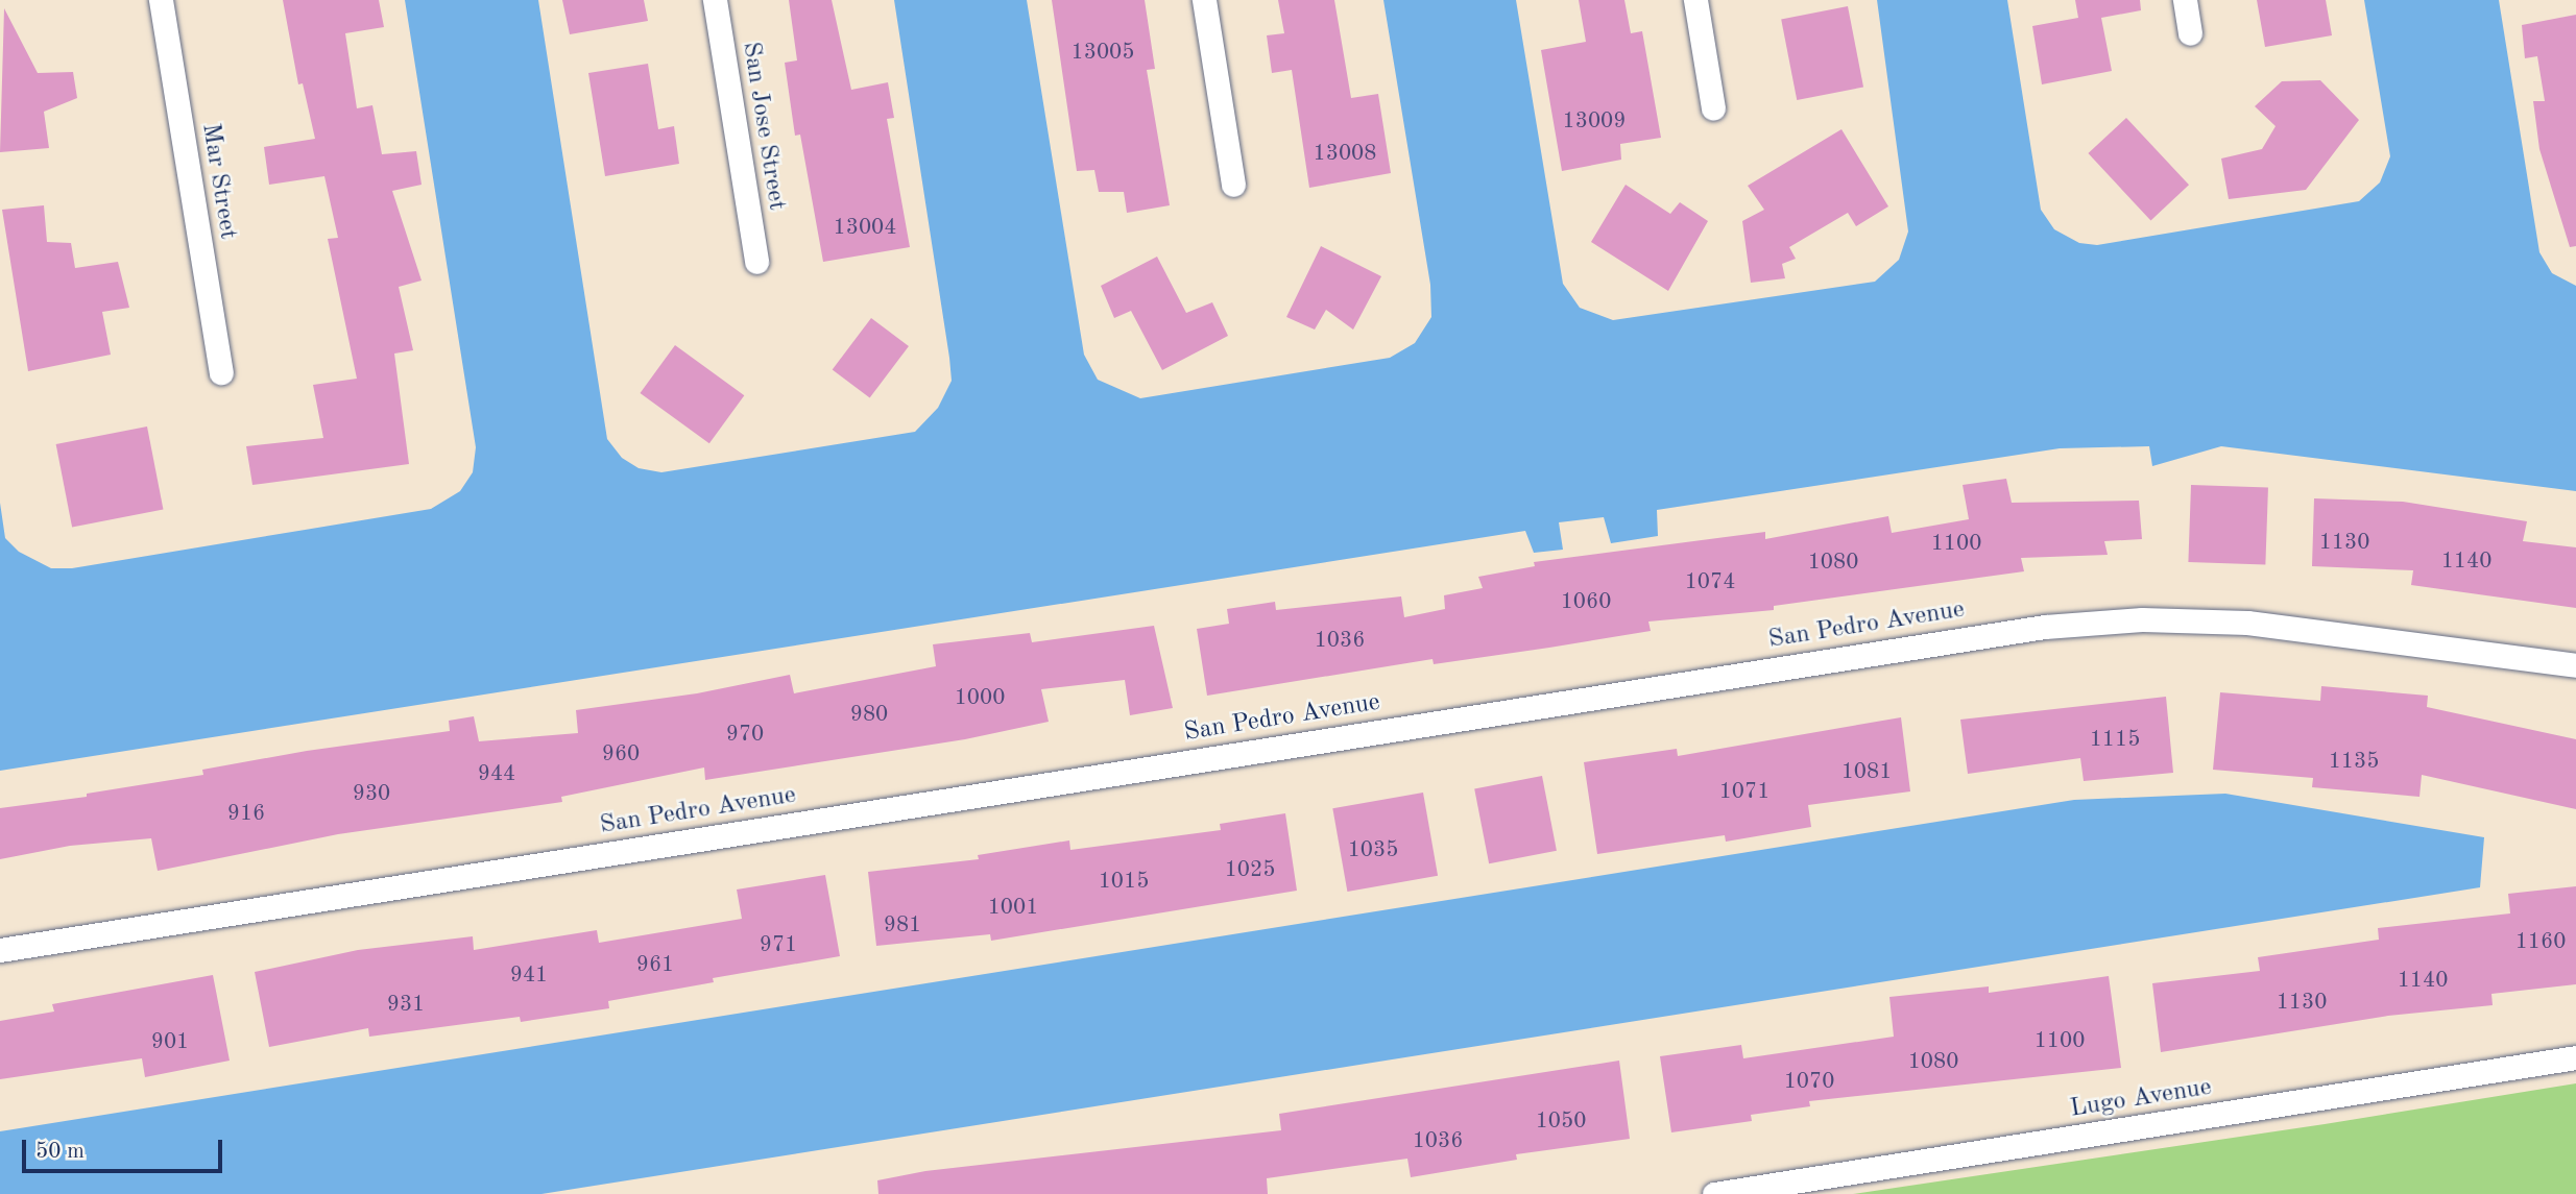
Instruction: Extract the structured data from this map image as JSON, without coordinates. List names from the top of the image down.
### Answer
{
  "streets": {
    "street": [
      "San Jose Street",
      "Mar Street",
      "San Pedro Avenue",
      "Lugo Avenue"
    ]
  },
  "house_numbers": [
    "13005",
    "13009",
    "13008",
    "13004",
    "1130",
    "1100",
    "1140",
    "1080",
    "1074",
    "1060",
    "1036",
    "1000",
    "980",
    "970",
    "1115",
    "960",
    "1135",
    "1081",
    "944",
    "1071",
    "930",
    "916",
    "1035",
    "1025",
    "1015",
    "1001",
    "981",
    "1160",
    "971",
    "961",
    "941",
    "1140",
    "1130",
    "931",
    "1100",
    "901",
    "1080",
    "1070",
    "1050",
    "1036"
  ],
  "scale_bar": "50 m"
}
